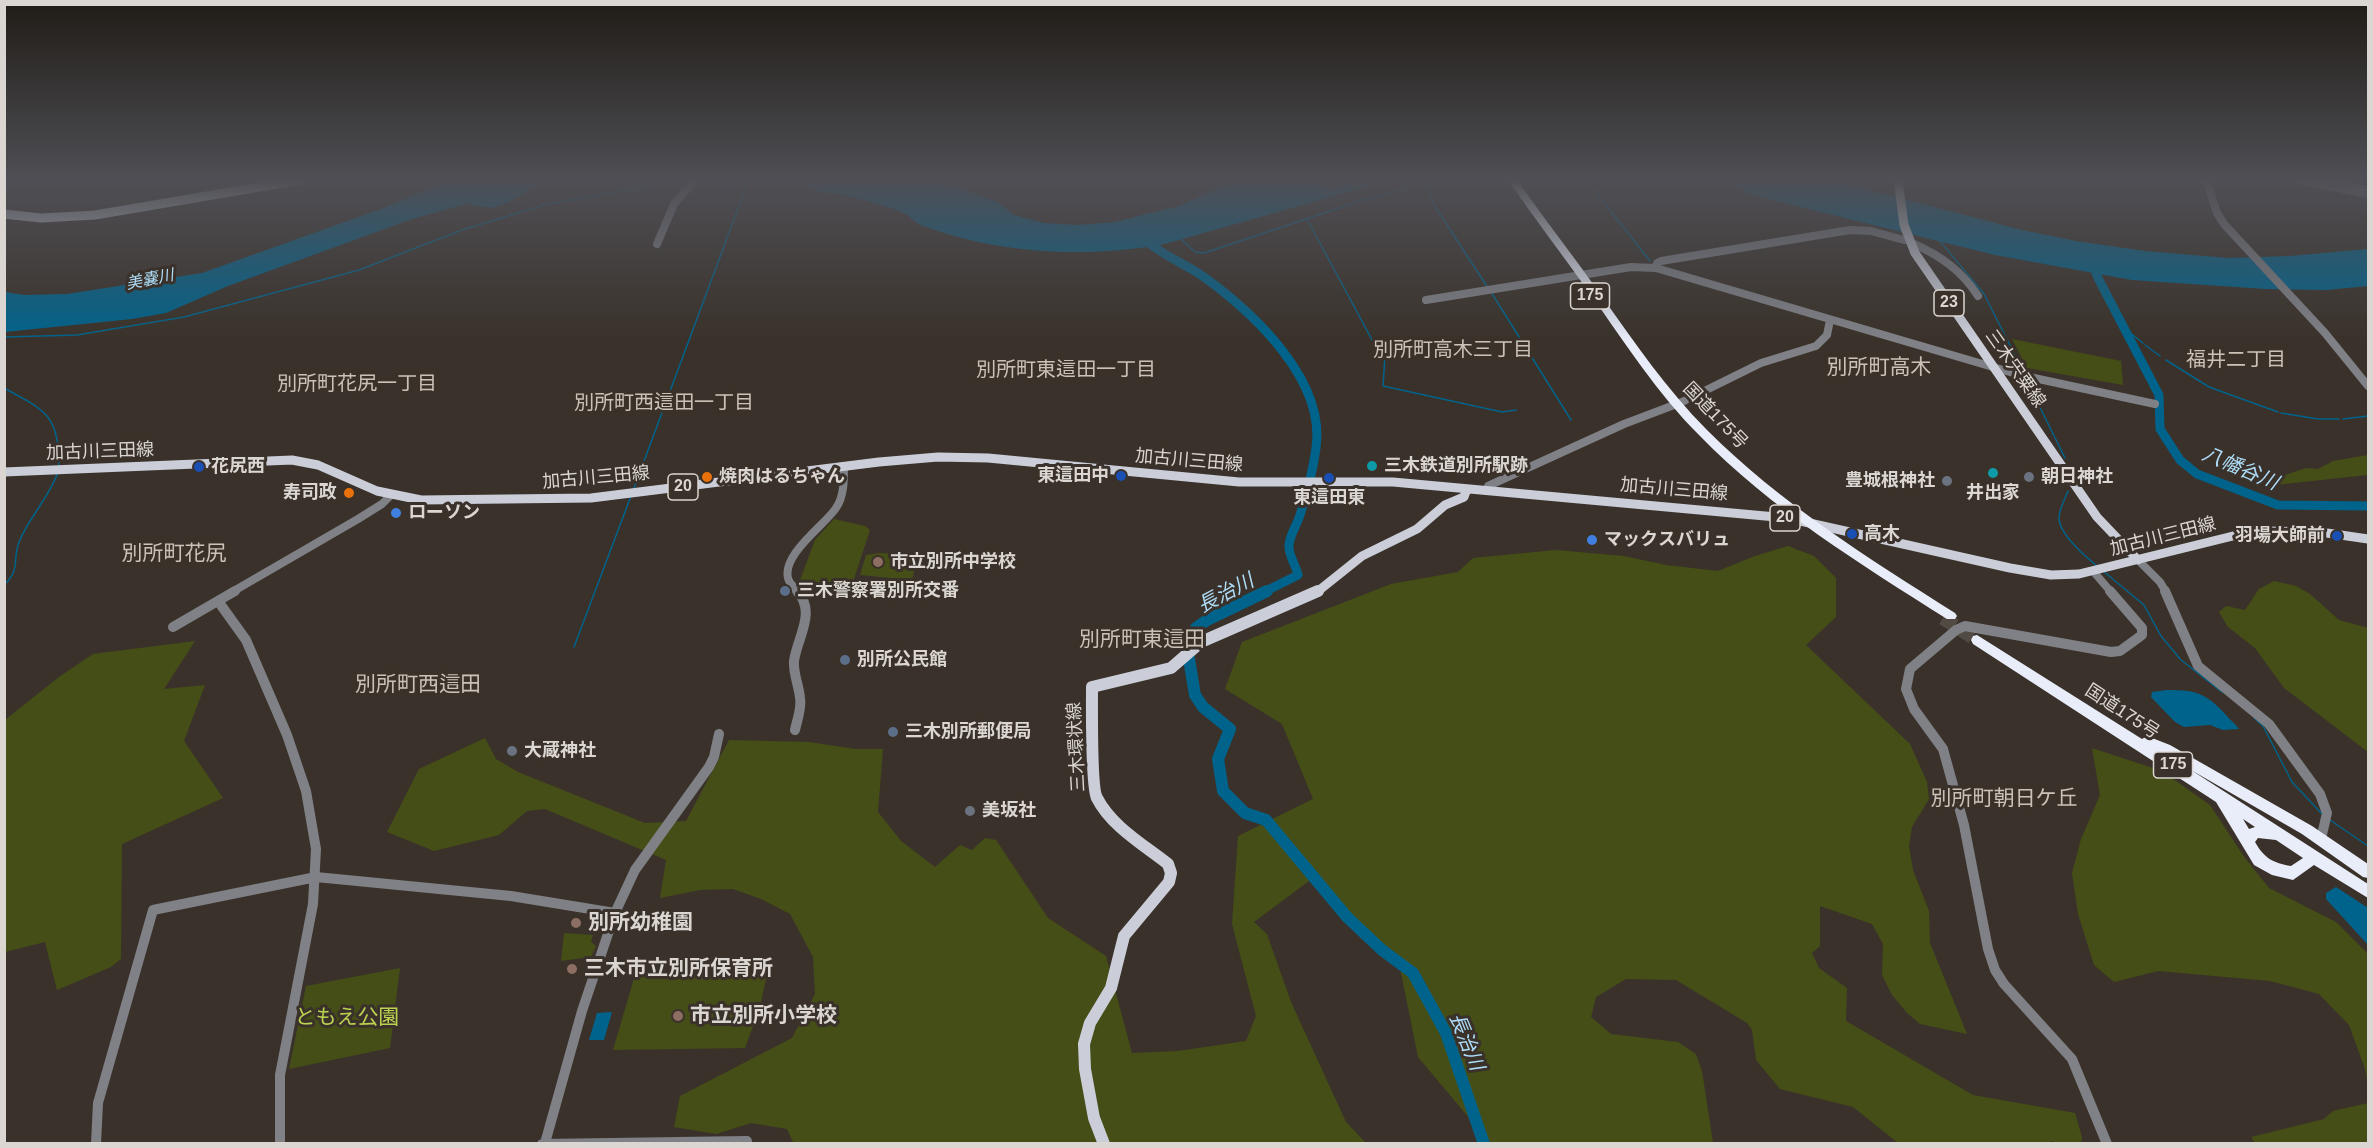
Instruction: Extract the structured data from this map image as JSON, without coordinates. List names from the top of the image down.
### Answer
{
  "streets": {
    "highway": ["175", "国道175号"],
    "main road": [
      "23",
      "三木宍粟線",
      "加古川三田線",
      "20",
      "三木環状線"
    ]
  },
  "crossings": [
    ["三木宍粟線", "加古川三田線"],
    ["加古川三田線", "三木環状線"]
  ],
  "districts": [
    "別所町高木三丁目",
    "福井二丁目",
    "別所町高木",
    "別所町東這田一丁目",
    "別所町花尻一丁目",
    "別所町西這田一丁目",
    "別所町花尻",
    "別所町東這田",
    "別所町西這田",
    "別所町朝日ケ丘"
  ],
  "water": ["美嚢川", "八幡谷川", "長治川"],
  "parks": ["ともえ公園"],
  "places": [
    "三木鉄道別所駅跡",
    "花尻西",
    "井出家",
    "東這田中",
    "焼肉はるちゃん",
    "朝日神社",
    "東這田東",
    "豊城根神社",
    "寿司政",
    "ローソン",
    "高木",
    "羽場大師前",
    "マックスバリュ",
    "市立別所中学校",
    "三木警察署別所交番",
    "別所公民館",
    "三木別所郵便局",
    "大蔵神社",
    "美坂社",
    "別所幼稚園",
    "三木市立別所保育所",
    "市立別所小学校"
  ]
}
